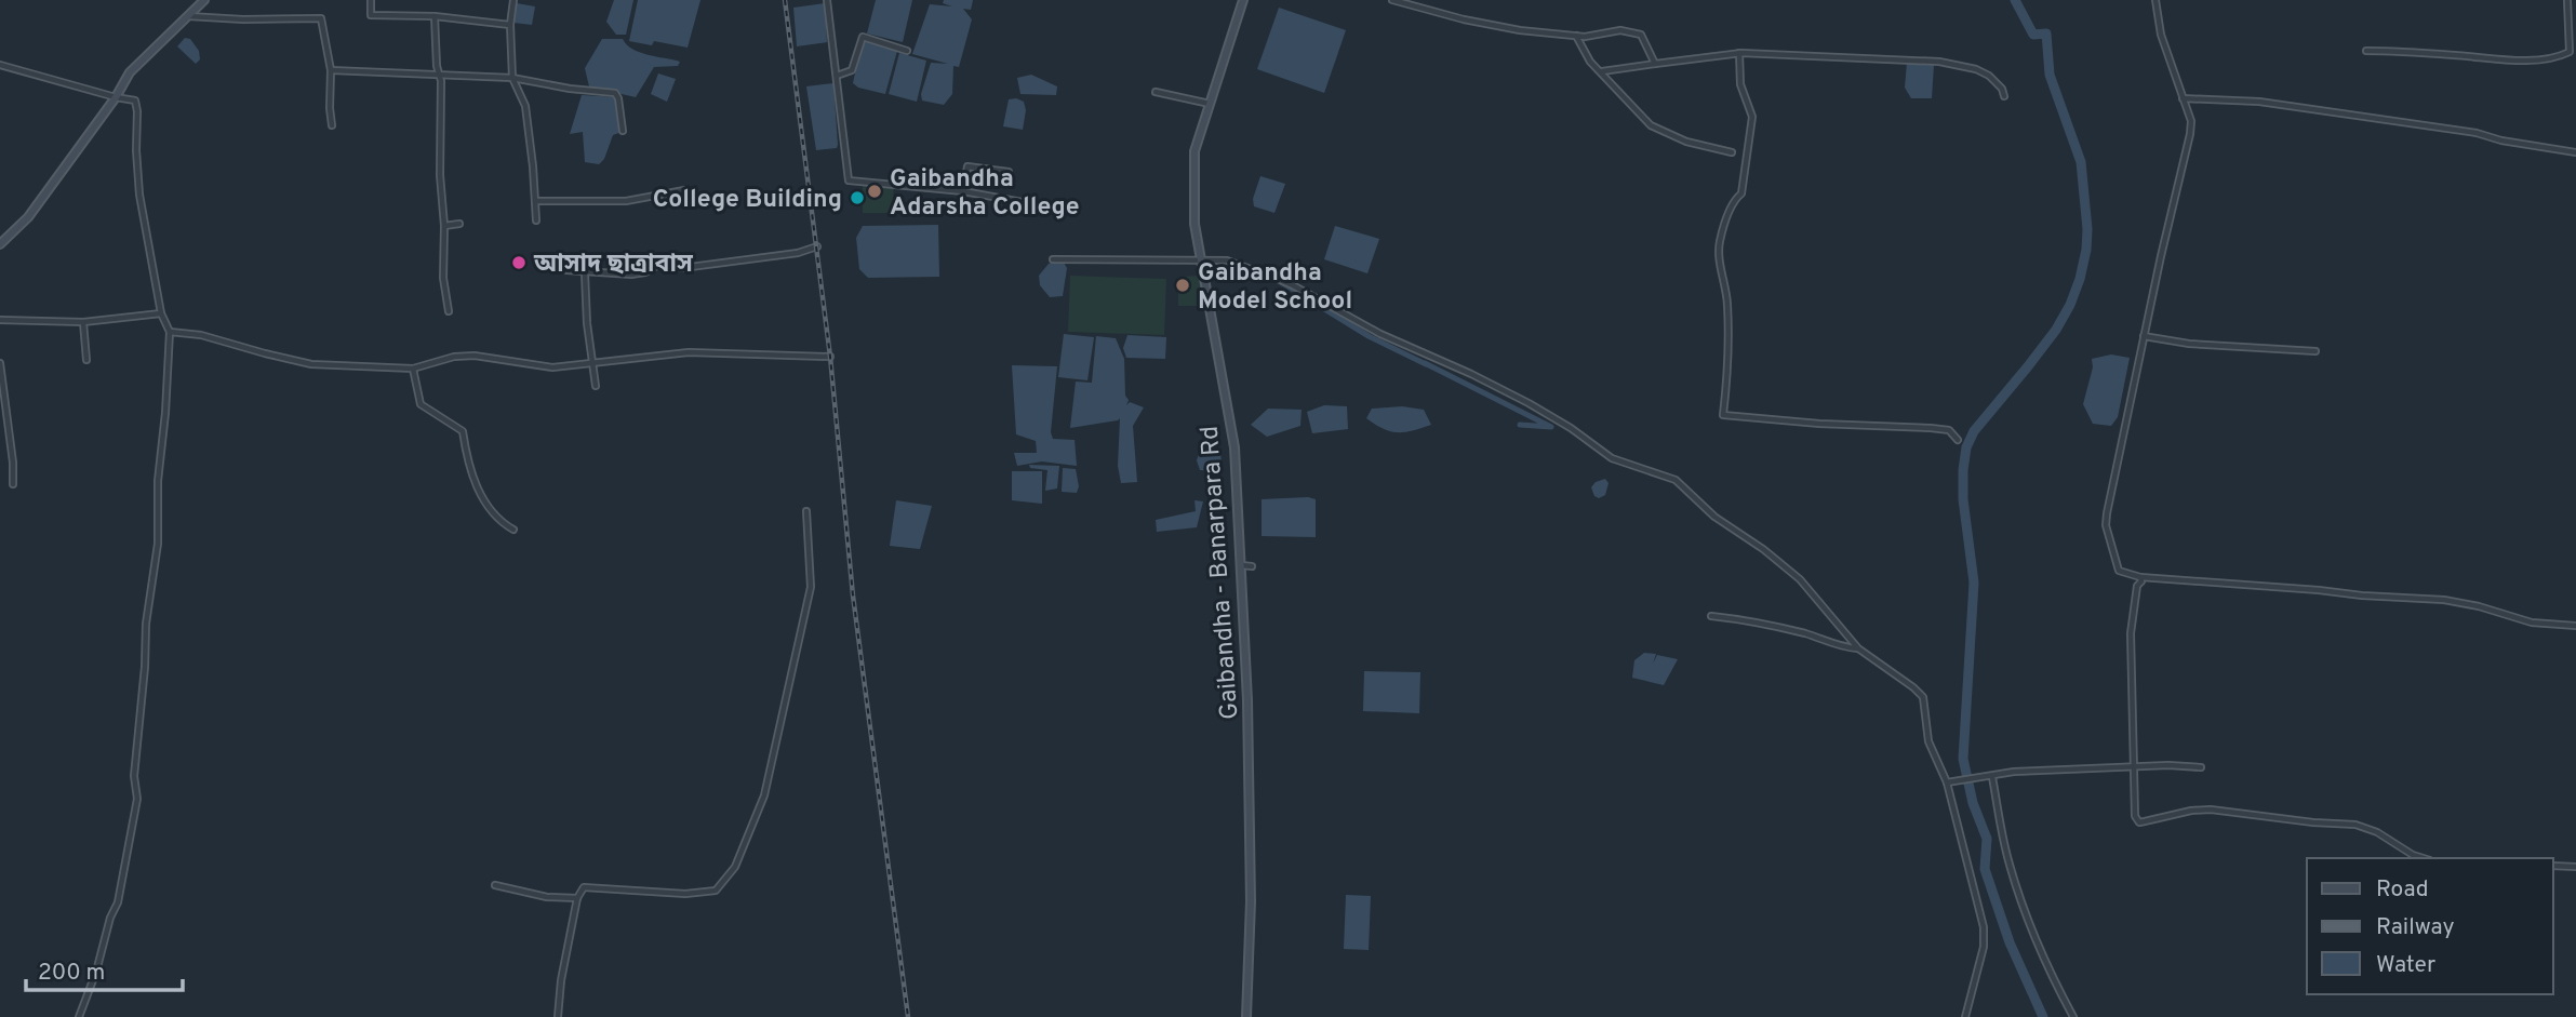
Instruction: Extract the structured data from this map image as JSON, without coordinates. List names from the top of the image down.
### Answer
{
  "streets": {
    "main road": ["Gaibandha - Banarpara Rd"]
  },
  "places": [
    "Gaibandha Adarsha College",
    "College Building",
    "আসাদ ছাত্রাবাস",
    "Gaibandha Model School"
  ],
  "legend": ["Road", "Railway", "Water"],
  "scale_bar": "200 m"
}
